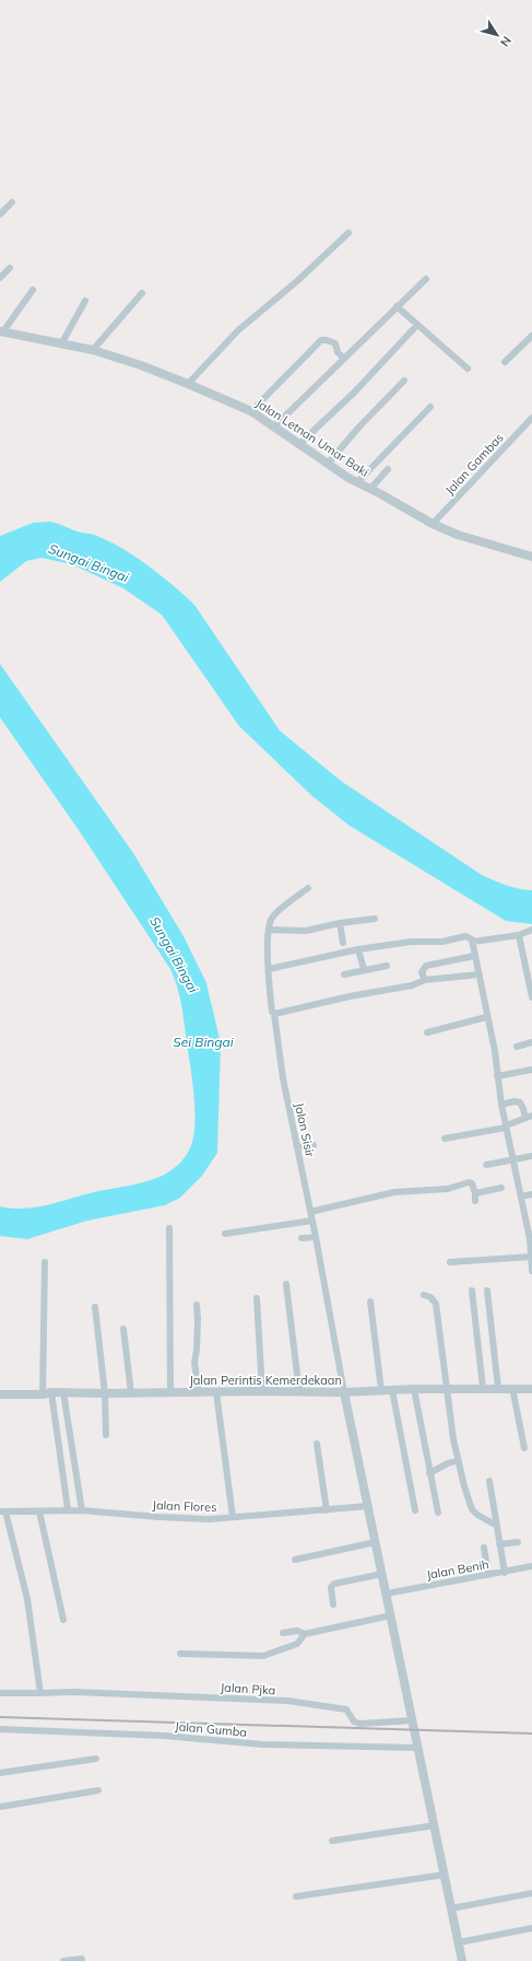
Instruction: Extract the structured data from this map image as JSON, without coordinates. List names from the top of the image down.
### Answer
{
  "streets": {
    "street": [
      "Jalan Letnan Umar Baki",
      "Jalan Gambas",
      "Jalan Sisir",
      "Jalan Perintis Kemerdekaan",
      "Jalan Flores",
      "Jalan Benih",
      "Jalan Pjka",
      "Jalan Gumba"
    ]
  },
  "crossings": [
    ["Jalan Letnan Umar Baki", "Jalan Gambas"],
    ["Jalan Sisir", "Jalan Perintis Kemerdekaan"]
  ],
  "water": ["Sungai Bingai", "Sei Bingai"],
  "north": "bottom right"
}
